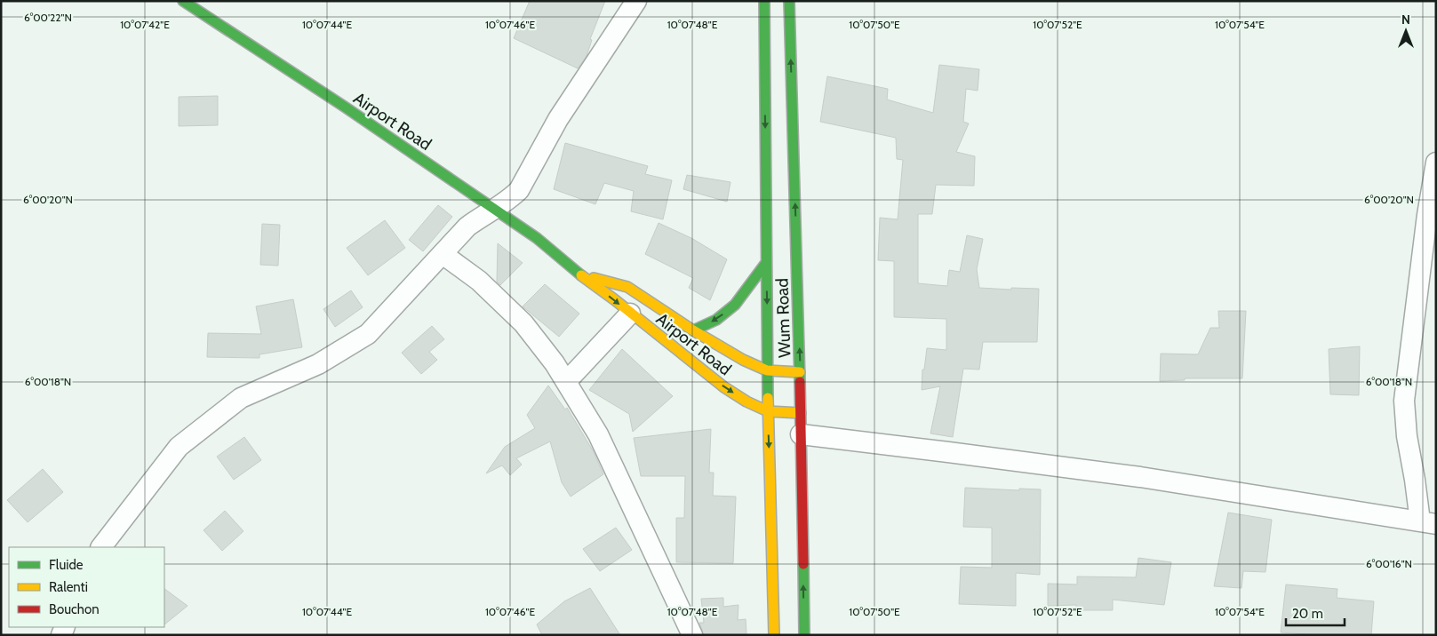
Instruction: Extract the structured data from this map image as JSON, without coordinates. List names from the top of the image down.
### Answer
{
  "streets": {
    "main road": ["Airport Road", "Wum Road"]
  },
  "crossings": [
    ["Airport Road", "Wum Road"]
  ],
  "legend": ["Fluide", "Ralenti", "Bouchon"],
  "scale_bar": "20 m",
  "north": "top",
  "coordinates": [
    "6°00'22\"N",
    "10°07'42\"E",
    "10°07'44\"E",
    "10°07'46\"E",
    "10°07'48\"E",
    "10°07'50\"E",
    "10°07'52\"E",
    "10°07'54\"E",
    "6°00'20\"N",
    "6°00'18\"N",
    "6°00'16\"N"
  ]
}
